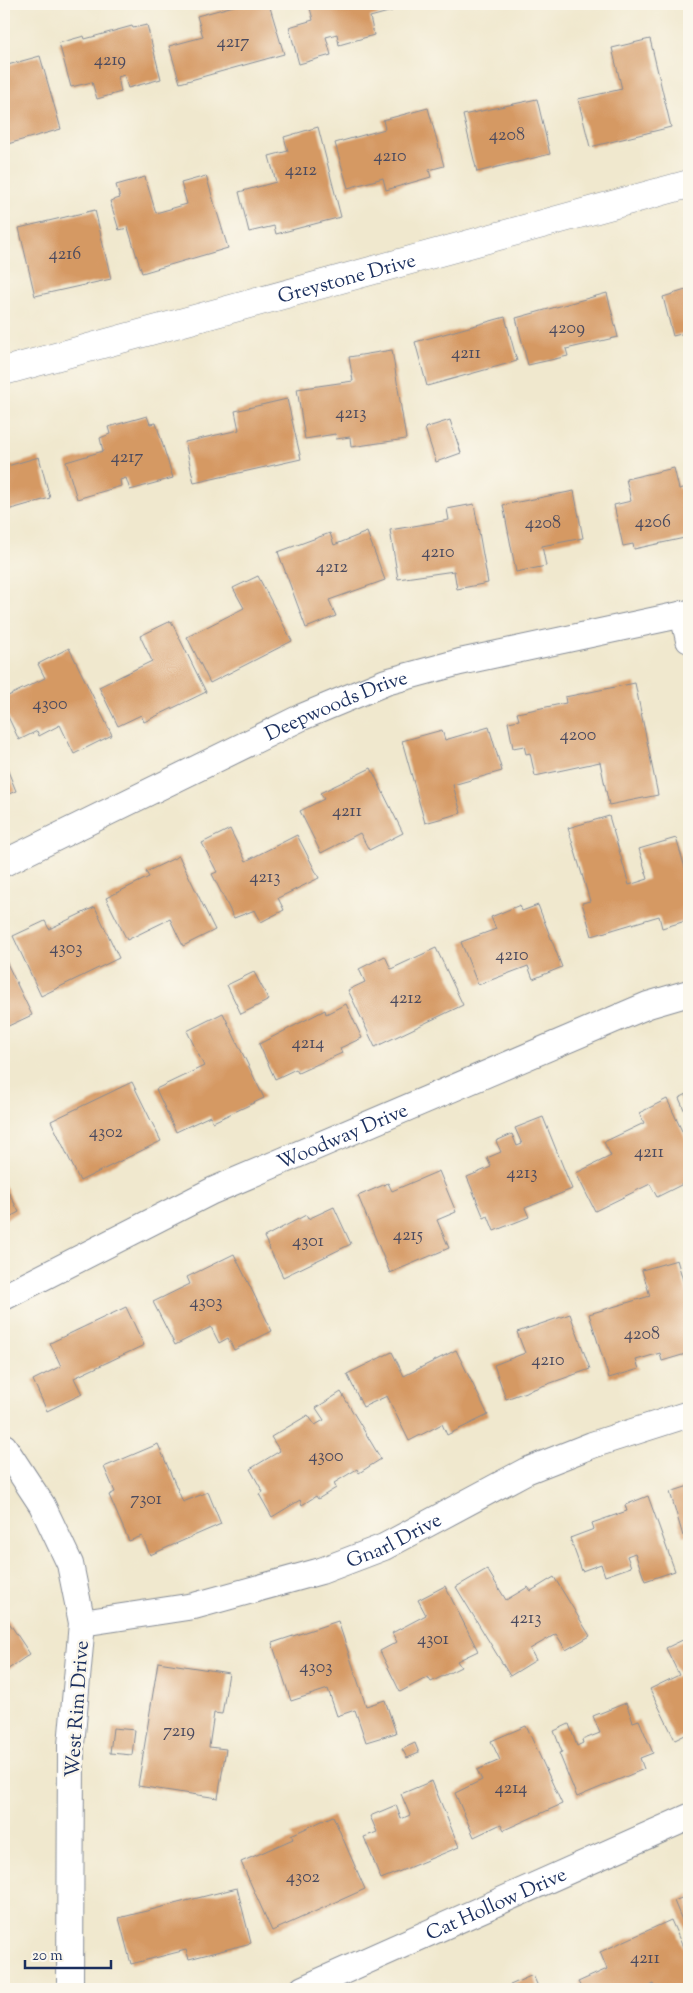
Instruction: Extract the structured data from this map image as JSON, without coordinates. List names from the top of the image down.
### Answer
{
  "streets": {
    "street": [
      "Greystone Drive",
      "Deepwoods Drive",
      "Woodway Drive",
      "Gnarl Drive",
      "West Rim Drive",
      "Cat Hollow Drive"
    ]
  },
  "crossings": [
    ["Gnarl Drive", "West Rim Drive"]
  ],
  "house_numbers": [
    "4217",
    "4219",
    "4208",
    "4210",
    "4212",
    "4216",
    "4209",
    "4211",
    "4213",
    "4217",
    "4206",
    "4208",
    "4210",
    "4212",
    "4300",
    "4200",
    "4211",
    "4213",
    "4303",
    "4210",
    "4212",
    "4214",
    "4302",
    "4211",
    "4213",
    "4215",
    "4301",
    "4303",
    "4208",
    "4210",
    "4300",
    "7301",
    "4213",
    "4301",
    "4303",
    "7219",
    "4214",
    "4302",
    "4211"
  ],
  "scale_bar": "20 m"
}
